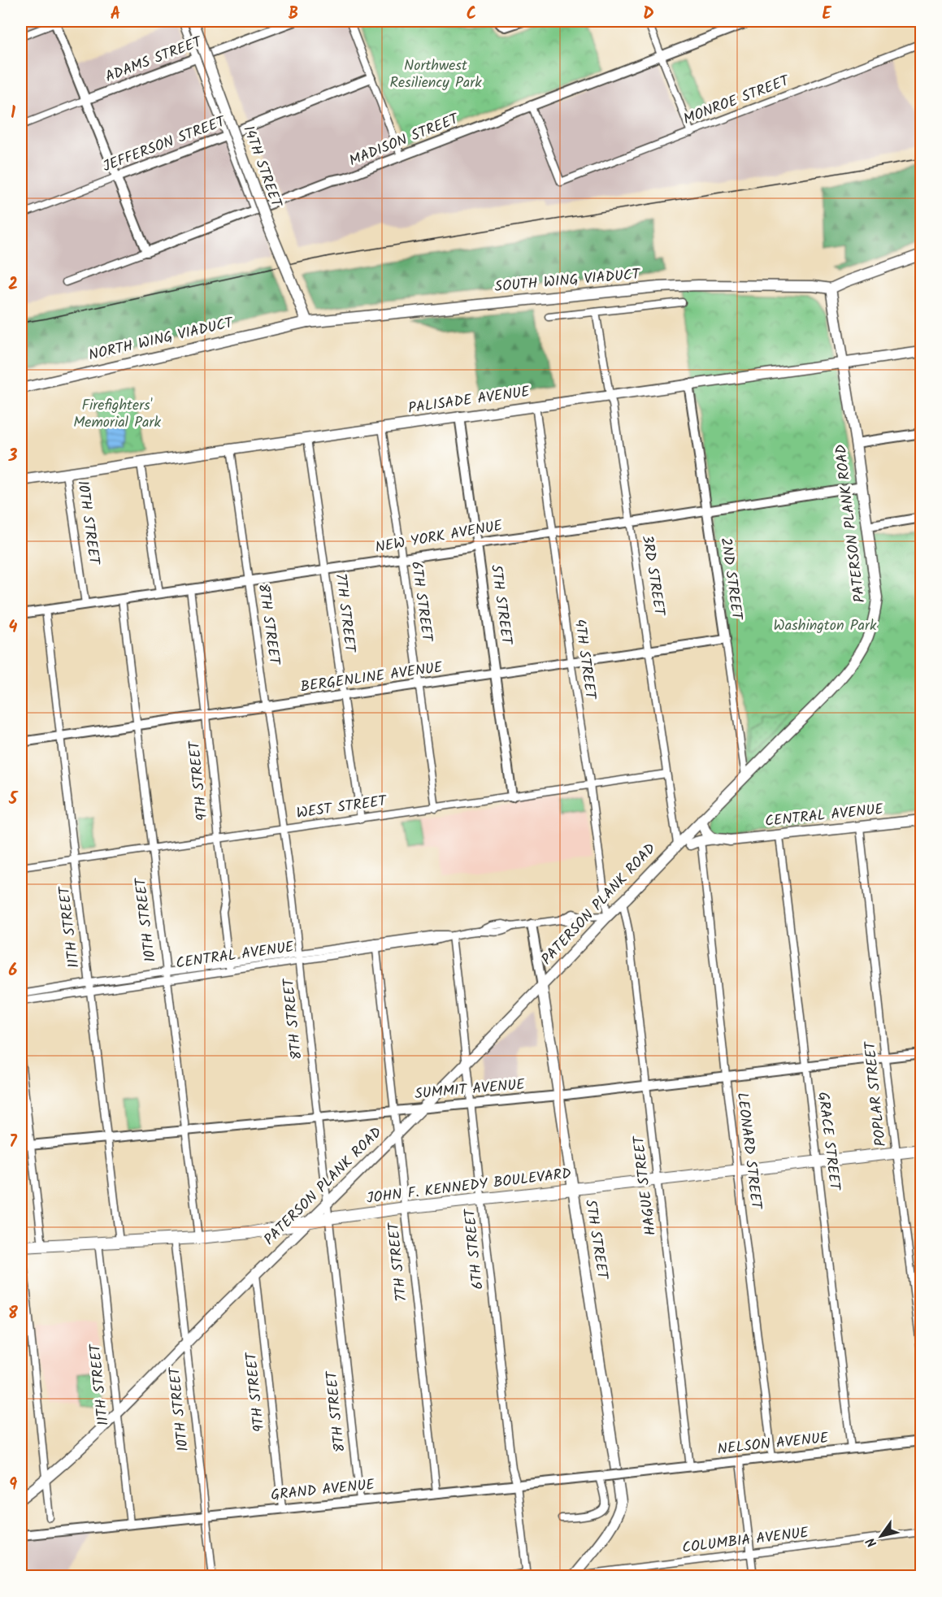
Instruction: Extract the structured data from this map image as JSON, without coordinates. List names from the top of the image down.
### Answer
{
  "streets": {
    "main road": [
      "14TH STREET",
      "SOUTH WING VIADUCT",
      "NORTH WING VIADUCT",
      "PALISADE AVENUE",
      "PATERSON PLANK ROAD",
      "5TH STREET",
      "CENTRAL AVENUE",
      "JOHN F. KENNEDY BOULEVARD"
    ],
    "street": [
      "ADAMS STREET",
      "MONROE STREET",
      "MADISON STREET",
      "JEFFERSON STREET",
      "10TH STREET",
      "NEW YORK AVENUE",
      "3RD STREET",
      "2ND STREET",
      "6TH STREET",
      "7TH STREET",
      "8TH STREET",
      "4TH STREET",
      "BERGENLINE AVENUE",
      "9TH STREET",
      "WEST STREET",
      "11TH STREET",
      "SUMMIT AVENUE",
      "POPLAR STREET",
      "GRACE STREET",
      "LEONARD STREET",
      "HAGUE STREET",
      "NELSON AVENUE",
      "GRAND AVENUE",
      "COLUMBIA AVENUE"
    ]
  },
  "crossings": [
    ["ADAMS STREET", "14TH STREET"],
    ["MONROE STREET", "MADISON STREET"],
    ["MADISON STREET", "14TH STREET"],
    ["JEFFERSON STREET", "14TH STREET"],
    ["14TH STREET", "SOUTH WING VIADUCT"],
    ["14TH STREET", "NORTH WING VIADUCT"],
    ["SOUTH WING VIADUCT", "NORTH WING VIADUCT"],
    ["SOUTH WING VIADUCT", "PATERSON PLANK ROAD"],
    ["PALISADE AVENUE", "10TH STREET"],
    ["PALISADE AVENUE", "PATERSON PLANK ROAD"],
    ["PALISADE AVENUE", "3RD STREET"],
    ["PALISADE AVENUE", "2ND STREET"],
    ["PALISADE AVENUE", "6TH STREET"],
    ["PALISADE AVENUE", "5TH STREET"],
    ["PALISADE AVENUE", "7TH STREET"],
    ["PALISADE AVENUE", "8TH STREET"],
    ["PALISADE AVENUE", "4TH STREET"],
    ["10TH STREET", "PATERSON PLANK ROAD"],
    ["10TH STREET", "NEW YORK AVENUE"],
    ["10TH STREET", "BERGENLINE AVENUE"],
    ["10TH STREET", "WEST STREET"],
    ["10TH STREET", "CENTRAL AVENUE"],
    ["10TH STREET", "SUMMIT AVENUE"],
    ["10TH STREET", "JOHN F. KENNEDY BOULEVARD"],
    ["10TH STREET", "GRAND AVENUE"],
    ["PATERSON PLANK ROAD", "NEW YORK AVENUE"],
    ["PATERSON PLANK ROAD", "3RD STREET"],
    ["PATERSON PLANK ROAD", "2ND STREET"],
    ["PATERSON PLANK ROAD", "6TH STREET"],
    ["PATERSON PLANK ROAD", "5TH STREET"],
    ["PATERSON PLANK ROAD", "7TH STREET"],
    ["PATERSON PLANK ROAD", "8TH STREET"],
    ["PATERSON PLANK ROAD", "4TH STREET"],
    ["PATERSON PLANK ROAD", "9TH STREET"],
    ["PATERSON PLANK ROAD", "CENTRAL AVENUE"],
    ["PATERSON PLANK ROAD", "11TH STREET"],
    ["PATERSON PLANK ROAD", "SUMMIT AVENUE"],
    ["PATERSON PLANK ROAD", "HAGUE STREET"],
    ["PATERSON PLANK ROAD", "JOHN F. KENNEDY BOULEVARD"],
    ["NEW YORK AVENUE", "3RD STREET"],
    ["NEW YORK AVENUE", "2ND STREET"],
    ["NEW YORK AVENUE", "6TH STREET"],
    ["NEW YORK AVENUE", "5TH STREET"],
    ["NEW YORK AVENUE", "7TH STREET"],
    ["NEW YORK AVENUE", "8TH STREET"],
    ["NEW YORK AVENUE", "4TH STREET"],
    ["NEW YORK AVENUE", "9TH STREET"],
    ["NEW YORK AVENUE", "11TH STREET"],
    ["3RD STREET", "BERGENLINE AVENUE"],
    ["3RD STREET", "WEST STREET"],
    ["3RD STREET", "CENTRAL AVENUE"],
    ["2ND STREET", "BERGENLINE AVENUE"],
    ["6TH STREET", "BERGENLINE AVENUE"],
    ["6TH STREET", "WEST STREET"],
    ["6TH STREET", "CENTRAL AVENUE"],
    ["6TH STREET", "SUMMIT AVENUE"],
    ["6TH STREET", "JOHN F. KENNEDY BOULEVARD"],
    ["6TH STREET", "GRAND AVENUE"],
    ["5TH STREET", "BERGENLINE AVENUE"],
    ["5TH STREET", "WEST STREET"],
    ["5TH STREET", "CENTRAL AVENUE"],
    ["5TH STREET", "SUMMIT AVENUE"],
    ["5TH STREET", "JOHN F. KENNEDY BOULEVARD"],
    ["5TH STREET", "COLUMBIA AVENUE"],
    ["7TH STREET", "BERGENLINE AVENUE"],
    ["7TH STREET", "WEST STREET"],
    ["7TH STREET", "CENTRAL AVENUE"],
    ["7TH STREET", "SUMMIT AVENUE"],
    ["7TH STREET", "JOHN F. KENNEDY BOULEVARD"],
    ["7TH STREET", "GRAND AVENUE"],
    ["8TH STREET", "BERGENLINE AVENUE"],
    ["8TH STREET", "WEST STREET"],
    ["8TH STREET", "CENTRAL AVENUE"],
    ["8TH STREET", "SUMMIT AVENUE"],
    ["8TH STREET", "JOHN F. KENNEDY BOULEVARD"],
    ["8TH STREET", "GRAND AVENUE"],
    ["4TH STREET", "BERGENLINE AVENUE"],
    ["4TH STREET", "WEST STREET"],
    ["4TH STREET", "CENTRAL AVENUE"],
    ["BERGENLINE AVENUE", "9TH STREET"],
    ["BERGENLINE AVENUE", "11TH STREET"],
    ["9TH STREET", "WEST STREET"],
    ["9TH STREET", "CENTRAL AVENUE"],
    ["9TH STREET", "GRAND AVENUE"],
    ["WEST STREET", "11TH STREET"],
    ["CENTRAL AVENUE", "11TH STREET"],
    ["CENTRAL AVENUE", "POPLAR STREET"],
    ["CENTRAL AVENUE", "GRACE STREET"],
    ["CENTRAL AVENUE", "LEONARD STREET"],
    ["11TH STREET", "SUMMIT AVENUE"],
    ["11TH STREET", "JOHN F. KENNEDY BOULEVARD"],
    ["11TH STREET", "GRAND AVENUE"],
    ["SUMMIT AVENUE", "POPLAR STREET"],
    ["SUMMIT AVENUE", "GRACE STREET"],
    ["SUMMIT AVENUE", "LEONARD STREET"],
    ["SUMMIT AVENUE", "HAGUE STREET"],
    ["POPLAR STREET", "JOHN F. KENNEDY BOULEVARD"],
    ["GRACE STREET", "JOHN F. KENNEDY BOULEVARD"],
    ["GRACE STREET", "NELSON AVENUE"],
    ["LEONARD STREET", "JOHN F. KENNEDY BOULEVARD"],
    ["LEONARD STREET", "NELSON AVENUE"],
    ["HAGUE STREET", "JOHN F. KENNEDY BOULEVARD"],
    ["HAGUE STREET", "NELSON AVENUE"],
    ["NELSON AVENUE", "GRAND AVENUE"]
  ],
  "parks": ["Northwest Resiliency Park", "Firefighters' Memorial Park", "Washington Park"],
  "north": "bottom left",
  "grid": {
    "columns": [
      "A",
      "B",
      "C",
      "D",
      "E"
    ],
    "rows": [
      "1",
      "2",
      "3",
      "4",
      "5",
      "6",
      "7",
      "8",
      "9"
    ]
  }
}
